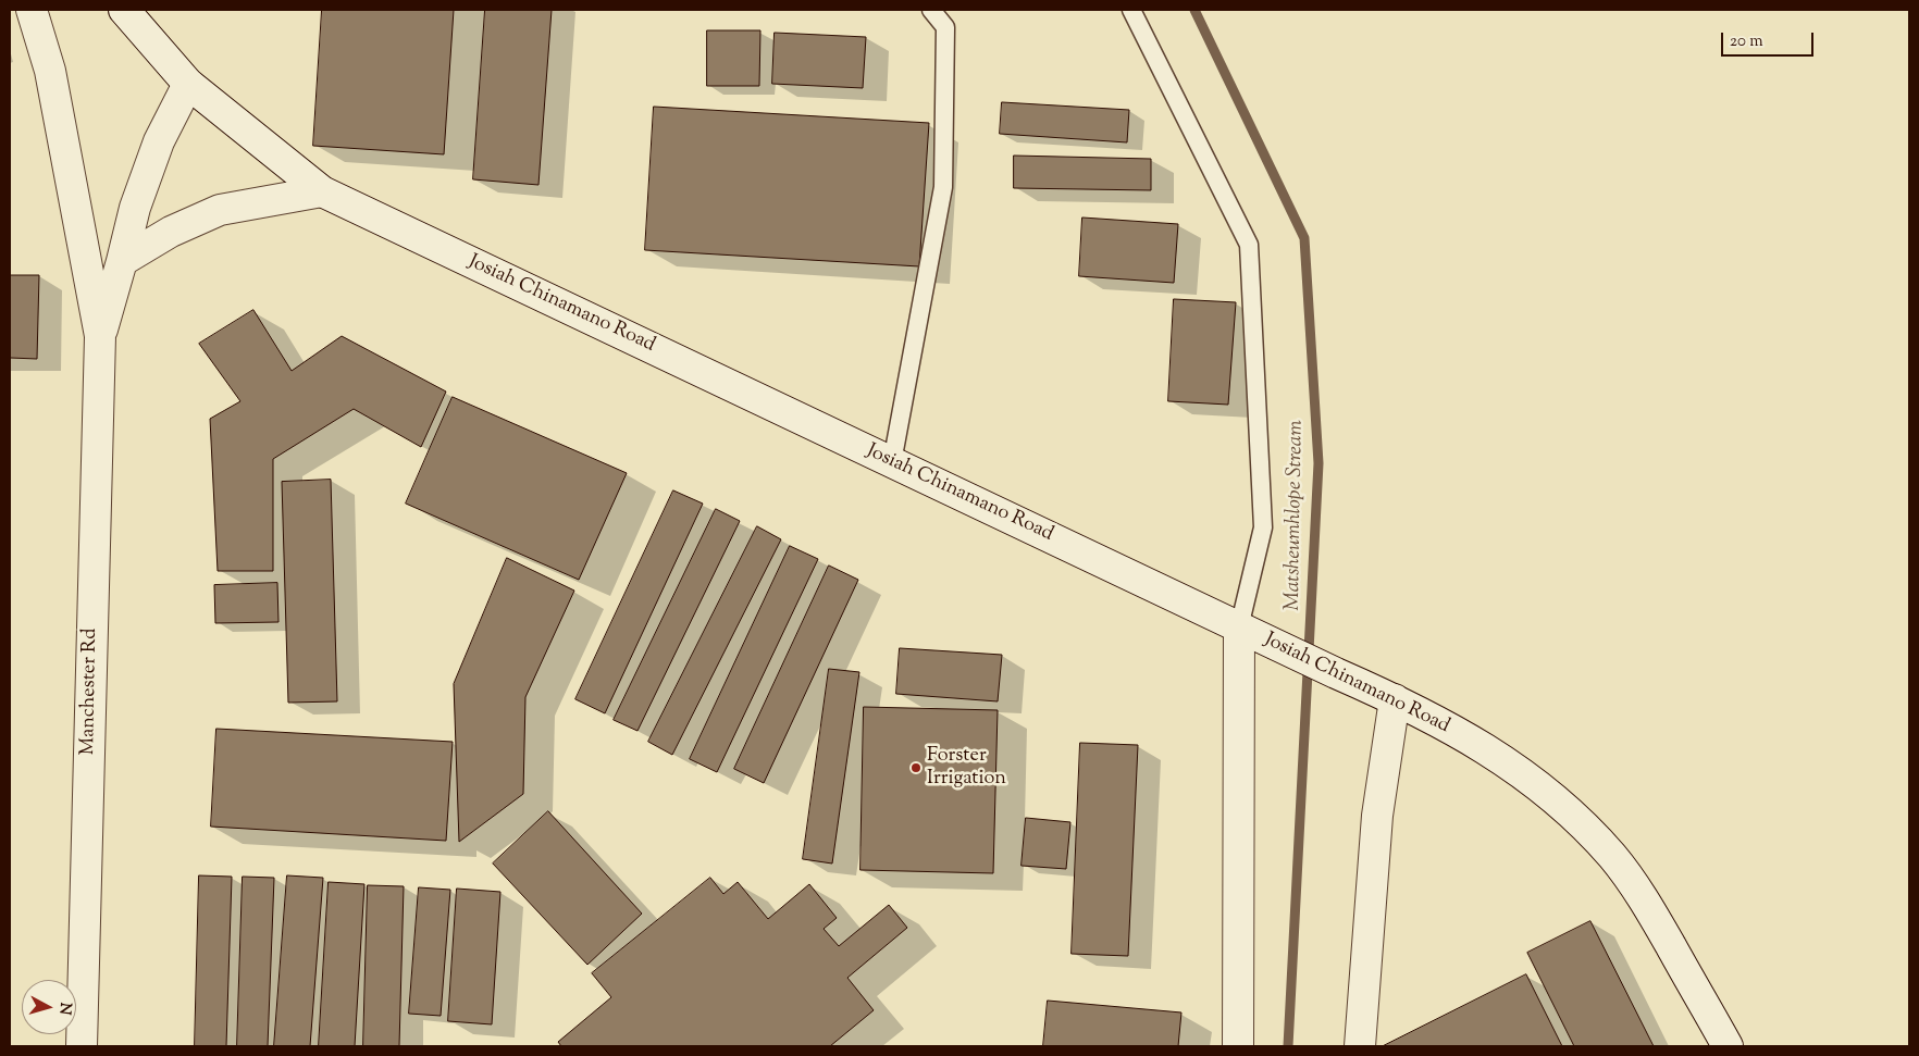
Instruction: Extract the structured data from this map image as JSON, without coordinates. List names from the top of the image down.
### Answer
{
  "streets": {
    "street": ["Josiah Chinamano Road", "Manchester Rd"]
  },
  "water": ["Matsheumhlope Stream"],
  "places": ["Forster Irrigation"],
  "scale_bar": "20 m",
  "north": "right"
}
